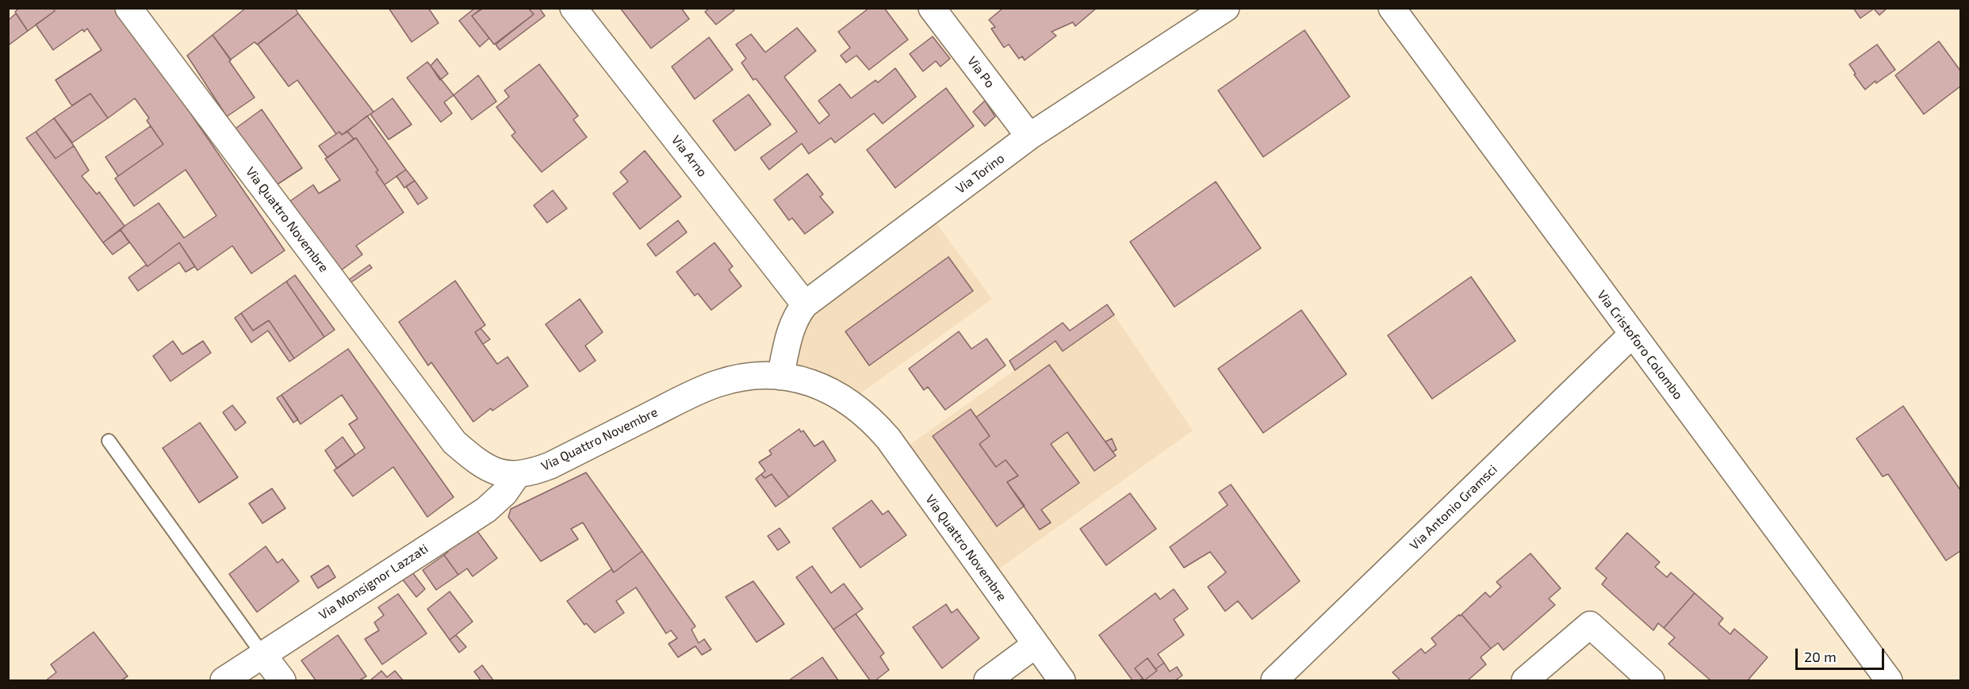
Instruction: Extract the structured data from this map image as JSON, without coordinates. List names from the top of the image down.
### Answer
{
  "streets": {
    "street": [
      "Via Po",
      "Via Arno",
      "Via Torino",
      "Via Quattro Novembre",
      "Via Cristoforo Colombo",
      "Via Antonio Gramsci",
      "Via Monsignor Lazzati"
    ]
  },
  "crossings": [
    ["Via Po", "Via Torino"],
    ["Via Arno", "Via Torino"],
    ["Via Torino", "Via Quattro Novembre"],
    ["Via Quattro Novembre", "Via Monsignor Lazzati"],
    ["Via Cristoforo Colombo", "Via Antonio Gramsci"]
  ],
  "scale_bar": "20 m"
}
